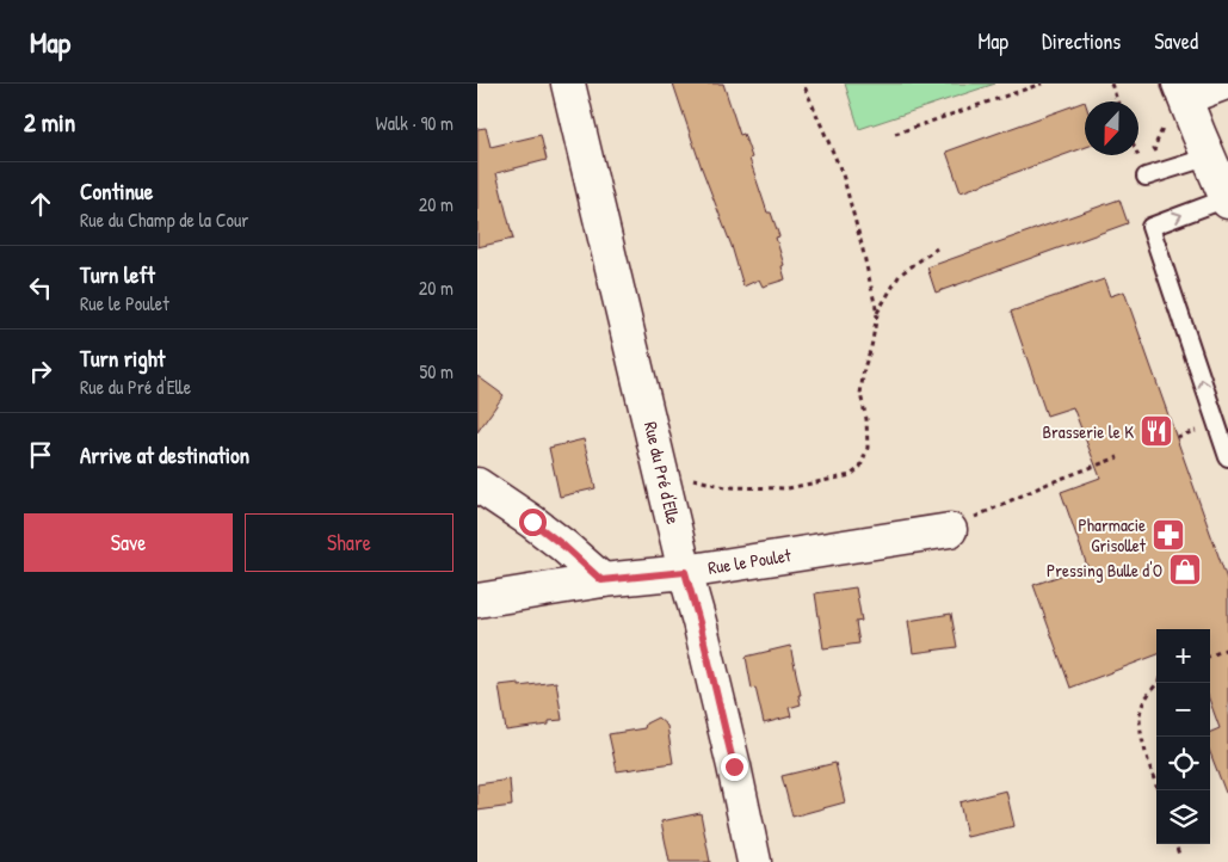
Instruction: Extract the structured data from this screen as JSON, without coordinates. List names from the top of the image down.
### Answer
{
  "streets": {
    "street": ["Rue du Pré d'Elle", "Rue le Poulet"]
  },
  "crossings": [
    ["Rue du Pré d'Elle", "Rue le Poulet"]
  ],
  "places": {
    "restaurant": ["Brasserie le K"],
    "pharmacy": ["Pharmacie Grisollet"],
    "shop": ["Pressing Bulle d'O"]
  },
  "north": "bottom",
  "page": {
    "header": "Map",
    "nav": ["Map", "Directions", "Saved"],
    "heading": ["2 min", "Walk · 90 m"],
    "list": [
      ["Continue", "Rue du Champ de la Cour", "20 m"],
      ["Turn left", "Rue le Poulet", "20 m"],
      ["Turn right", "Rue du Pré d'Elle", "50 m"],
      "Arrive at destination"
    ],
    "buttons": ["Save", "Share"],
    "map_buttons": ["+", "−"]
  }
}
